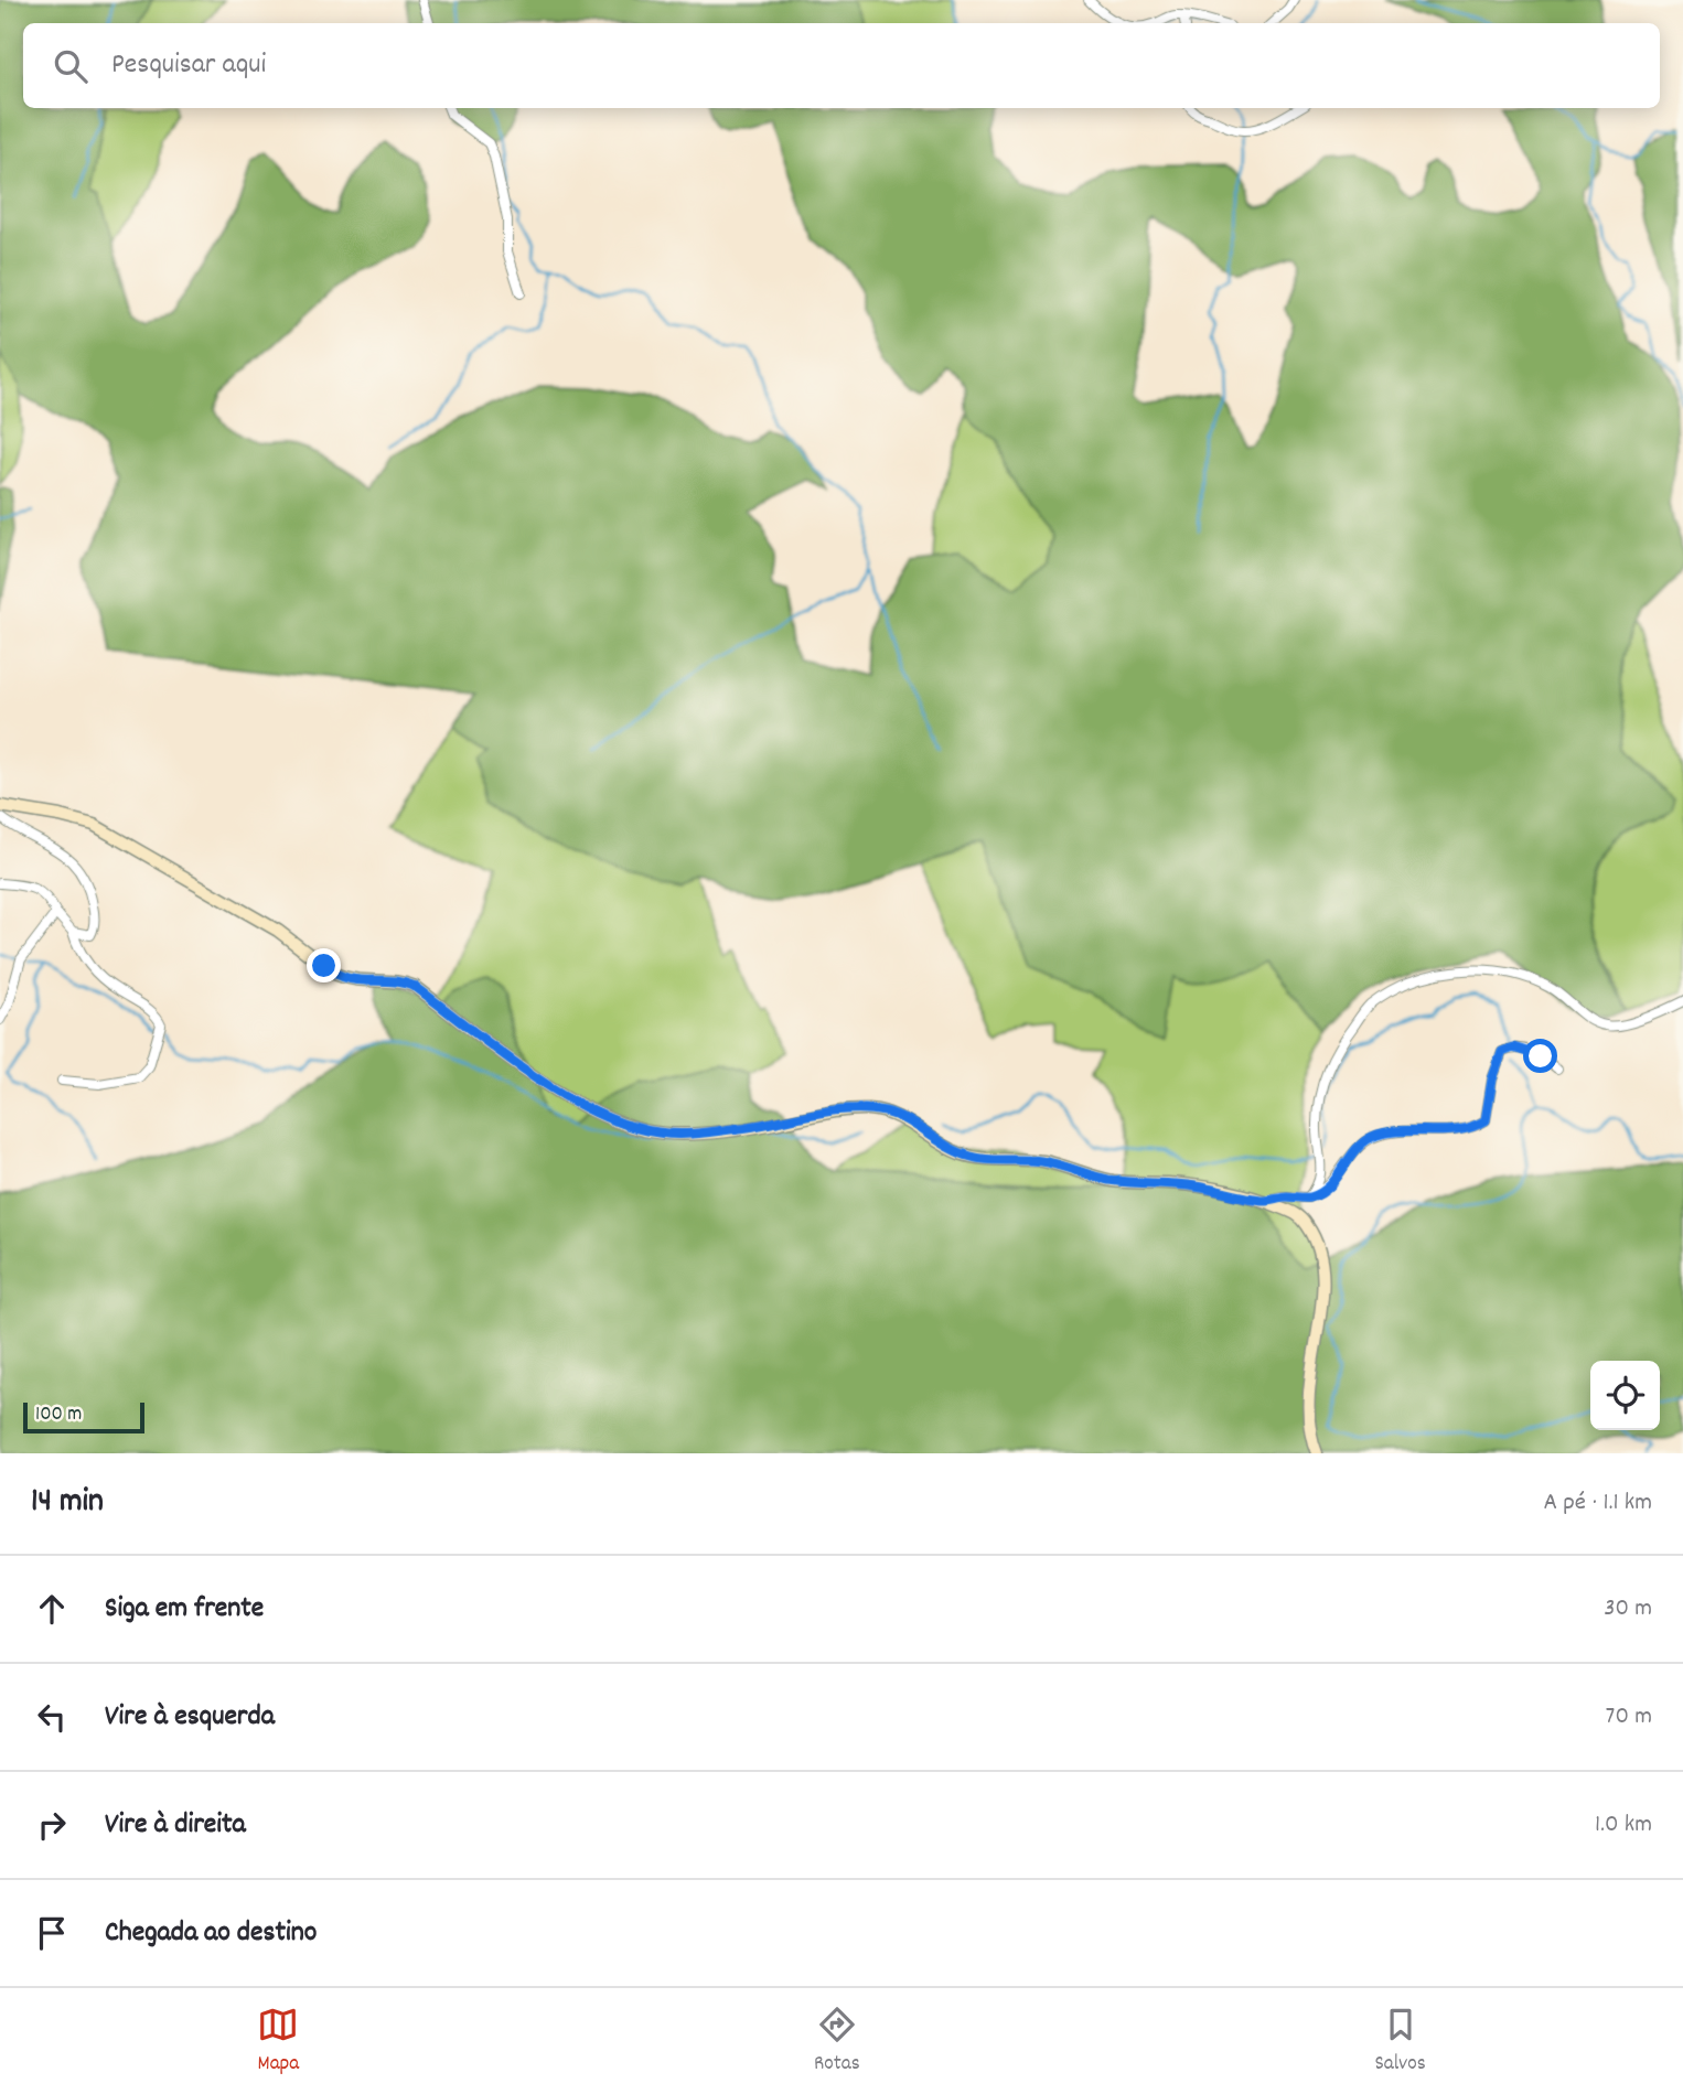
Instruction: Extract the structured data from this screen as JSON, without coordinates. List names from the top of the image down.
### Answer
{
  "scale_bar": "100 m",
  "page": {
    "search": "Pesquisar aqui",
    "scale": "100 m",
    "heading": ["14 min", "A pé · 1.1 km"],
    "list": [
      ["Siga em frente", "30 m"],
      ["Vire à esquerda", "70 m"],
      ["Vire à direita", "1.0 km"],
      "Chegada ao destino"
    ],
    "nav": ["Mapa", "Rotas", "Salvos"]
  }
}
